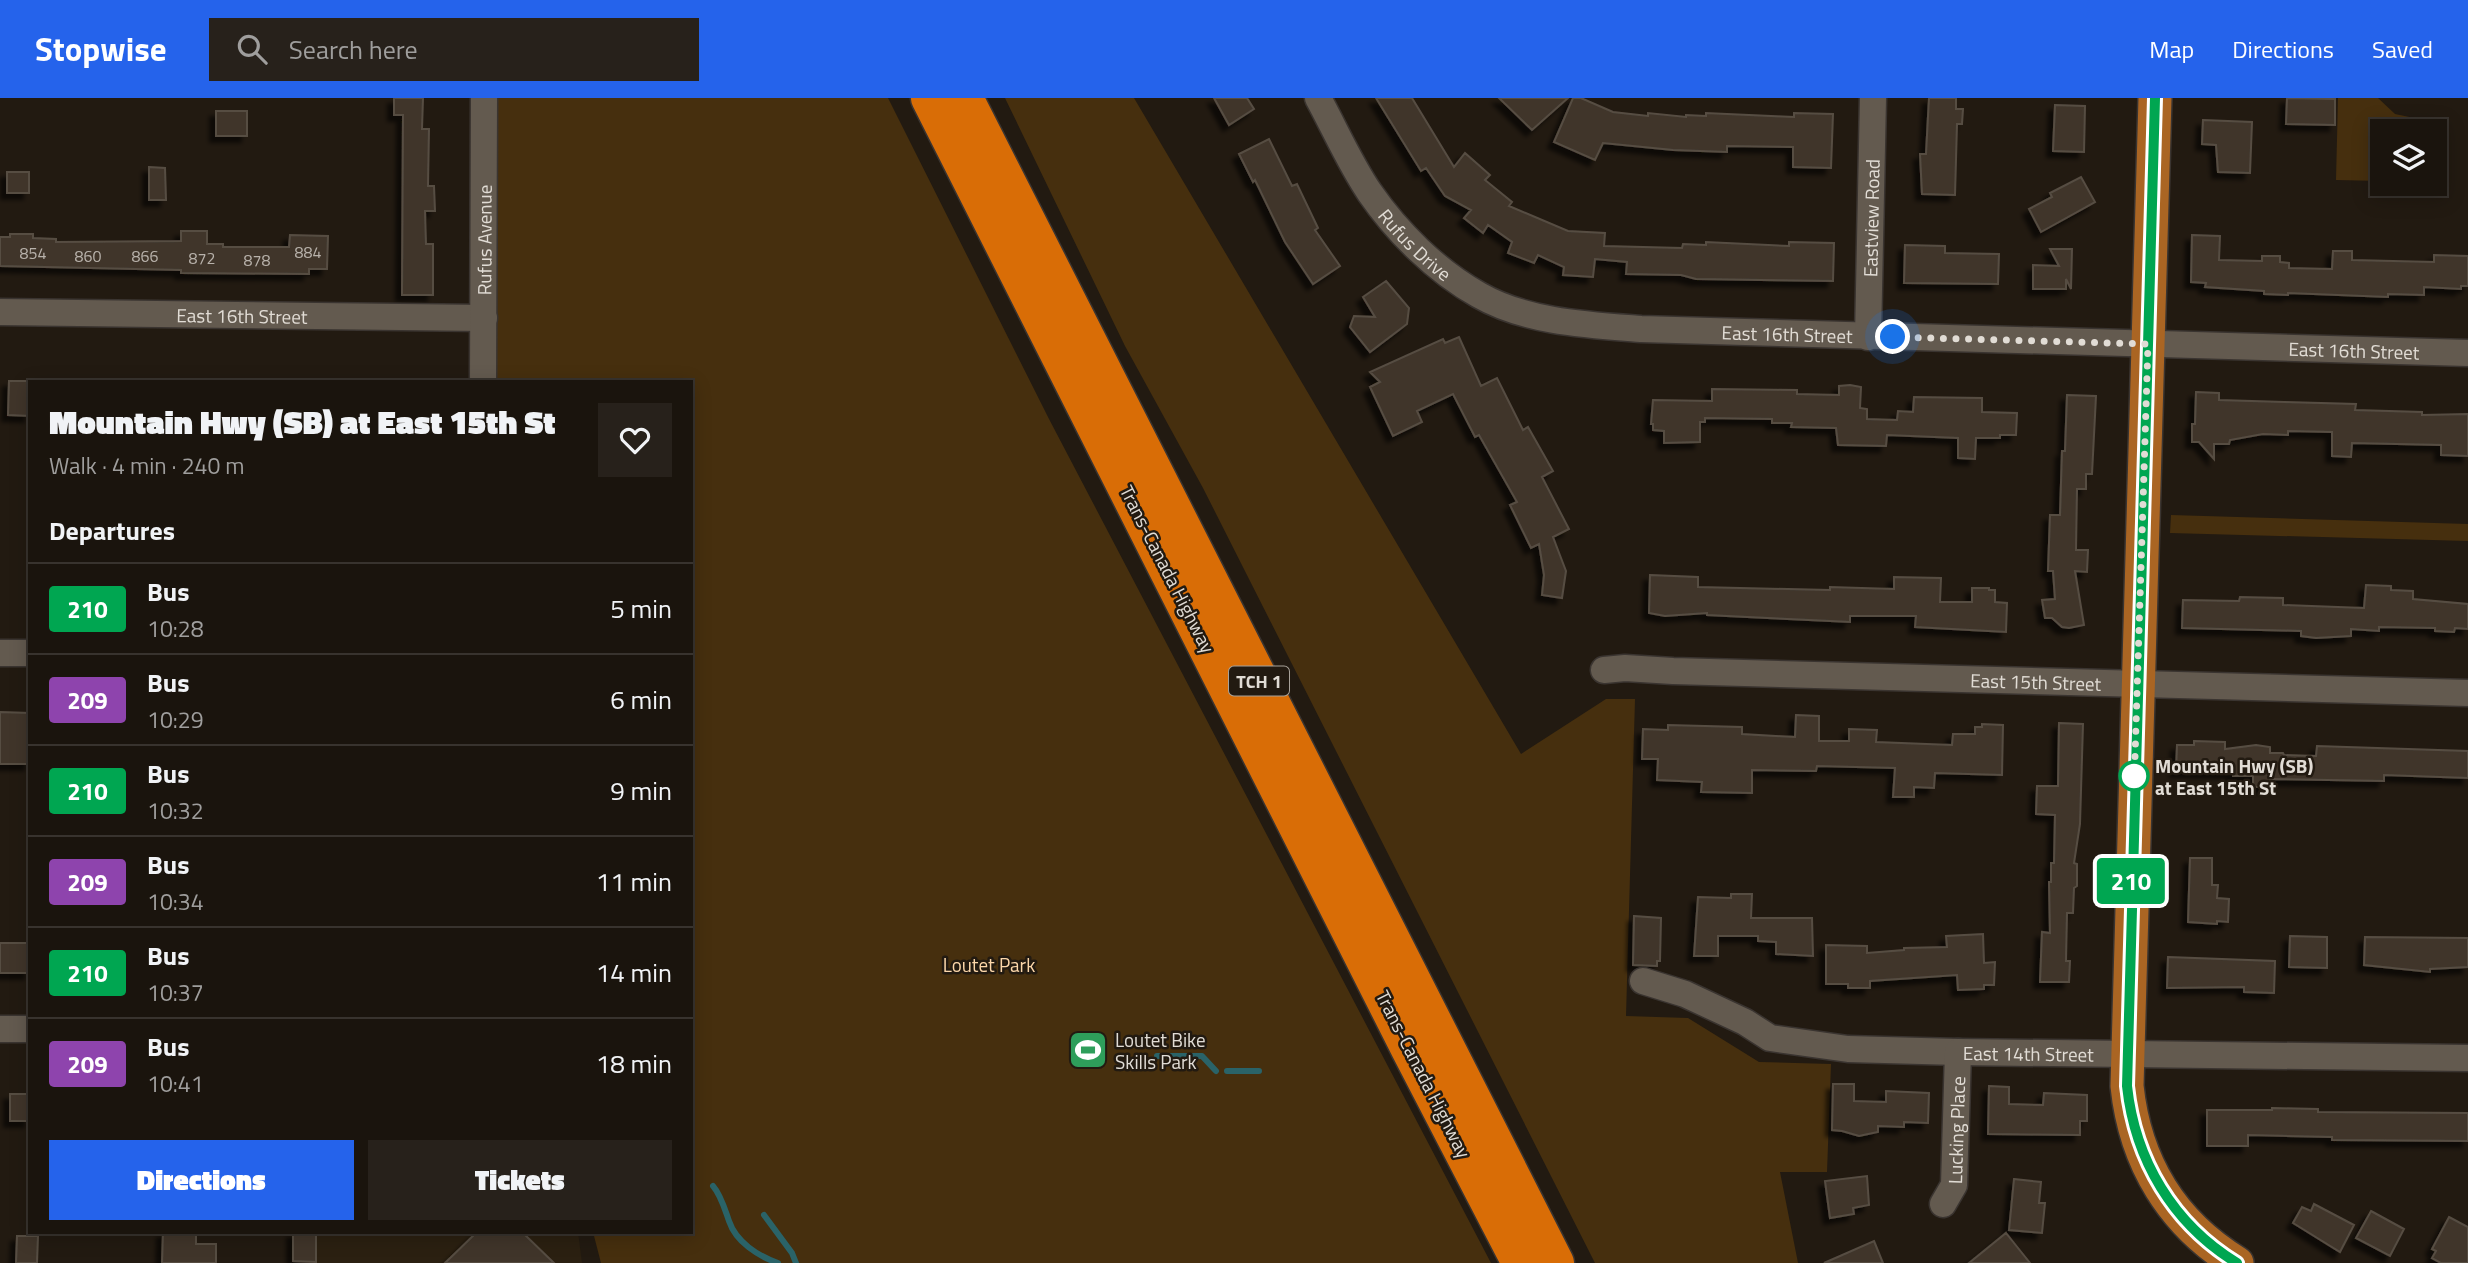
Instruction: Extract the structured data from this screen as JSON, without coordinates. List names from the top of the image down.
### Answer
{
  "streets": {
    "highway": ["Trans-Canada Highway", "TCH 1"],
    "street": [
      "Eastview Road",
      "Rufus Avenue",
      "Rufus Drive",
      "East 16th Street",
      "East 15th Street",
      "East 14th Street",
      "Lucking Place"
    ]
  },
  "crossings": [
    ["Eastview Road", "East 16th Street"],
    ["Rufus Avenue", "East 16th Street"],
    ["Rufus Drive", "East 16th Street"],
    ["East 14th Street", "Lucking Place"]
  ],
  "parks": ["Loutet Park"],
  "places": {
    "other": ["Mountain Hwy (SB) at East 15th St"],
    "sports": ["Loutet Bike Skills Park"]
  },
  "lines": ["bus line 210"],
  "house_numbers": [
    "884",
    "854",
    "860",
    "866",
    "872",
    "878"
  ],
  "page": {
    "header": "Stopwise",
    "search": "Search here",
    "nav": ["Map", "Directions", "Saved"],
    "on_map": "210",
    "heading": [
      ["Mountain Hwy (SB) at East 15th St", "Walk · 4 min · 240 m"],
      "Departures"
    ],
    "list": [
      {
        "mark": "210",
        "name": "Bus",
        "note": "10:28",
        "value": "5 min"
      },
      {
        "mark": "209",
        "name": "Bus",
        "note": "10:29",
        "value": "6 min"
      },
      {
        "mark": "210",
        "name": "Bus",
        "note": "10:32",
        "value": "9 min"
      },
      {
        "mark": "209",
        "name": "Bus",
        "note": "10:34",
        "value": "11 min"
      },
      {
        "mark": "210",
        "name": "Bus",
        "note": "10:37",
        "value": "14 min"
      },
      {
        "mark": "209",
        "name": "Bus",
        "note": "10:41",
        "value": "18 min"
      }
    ],
    "buttons": ["Directions", "Tickets"]
  }
}
